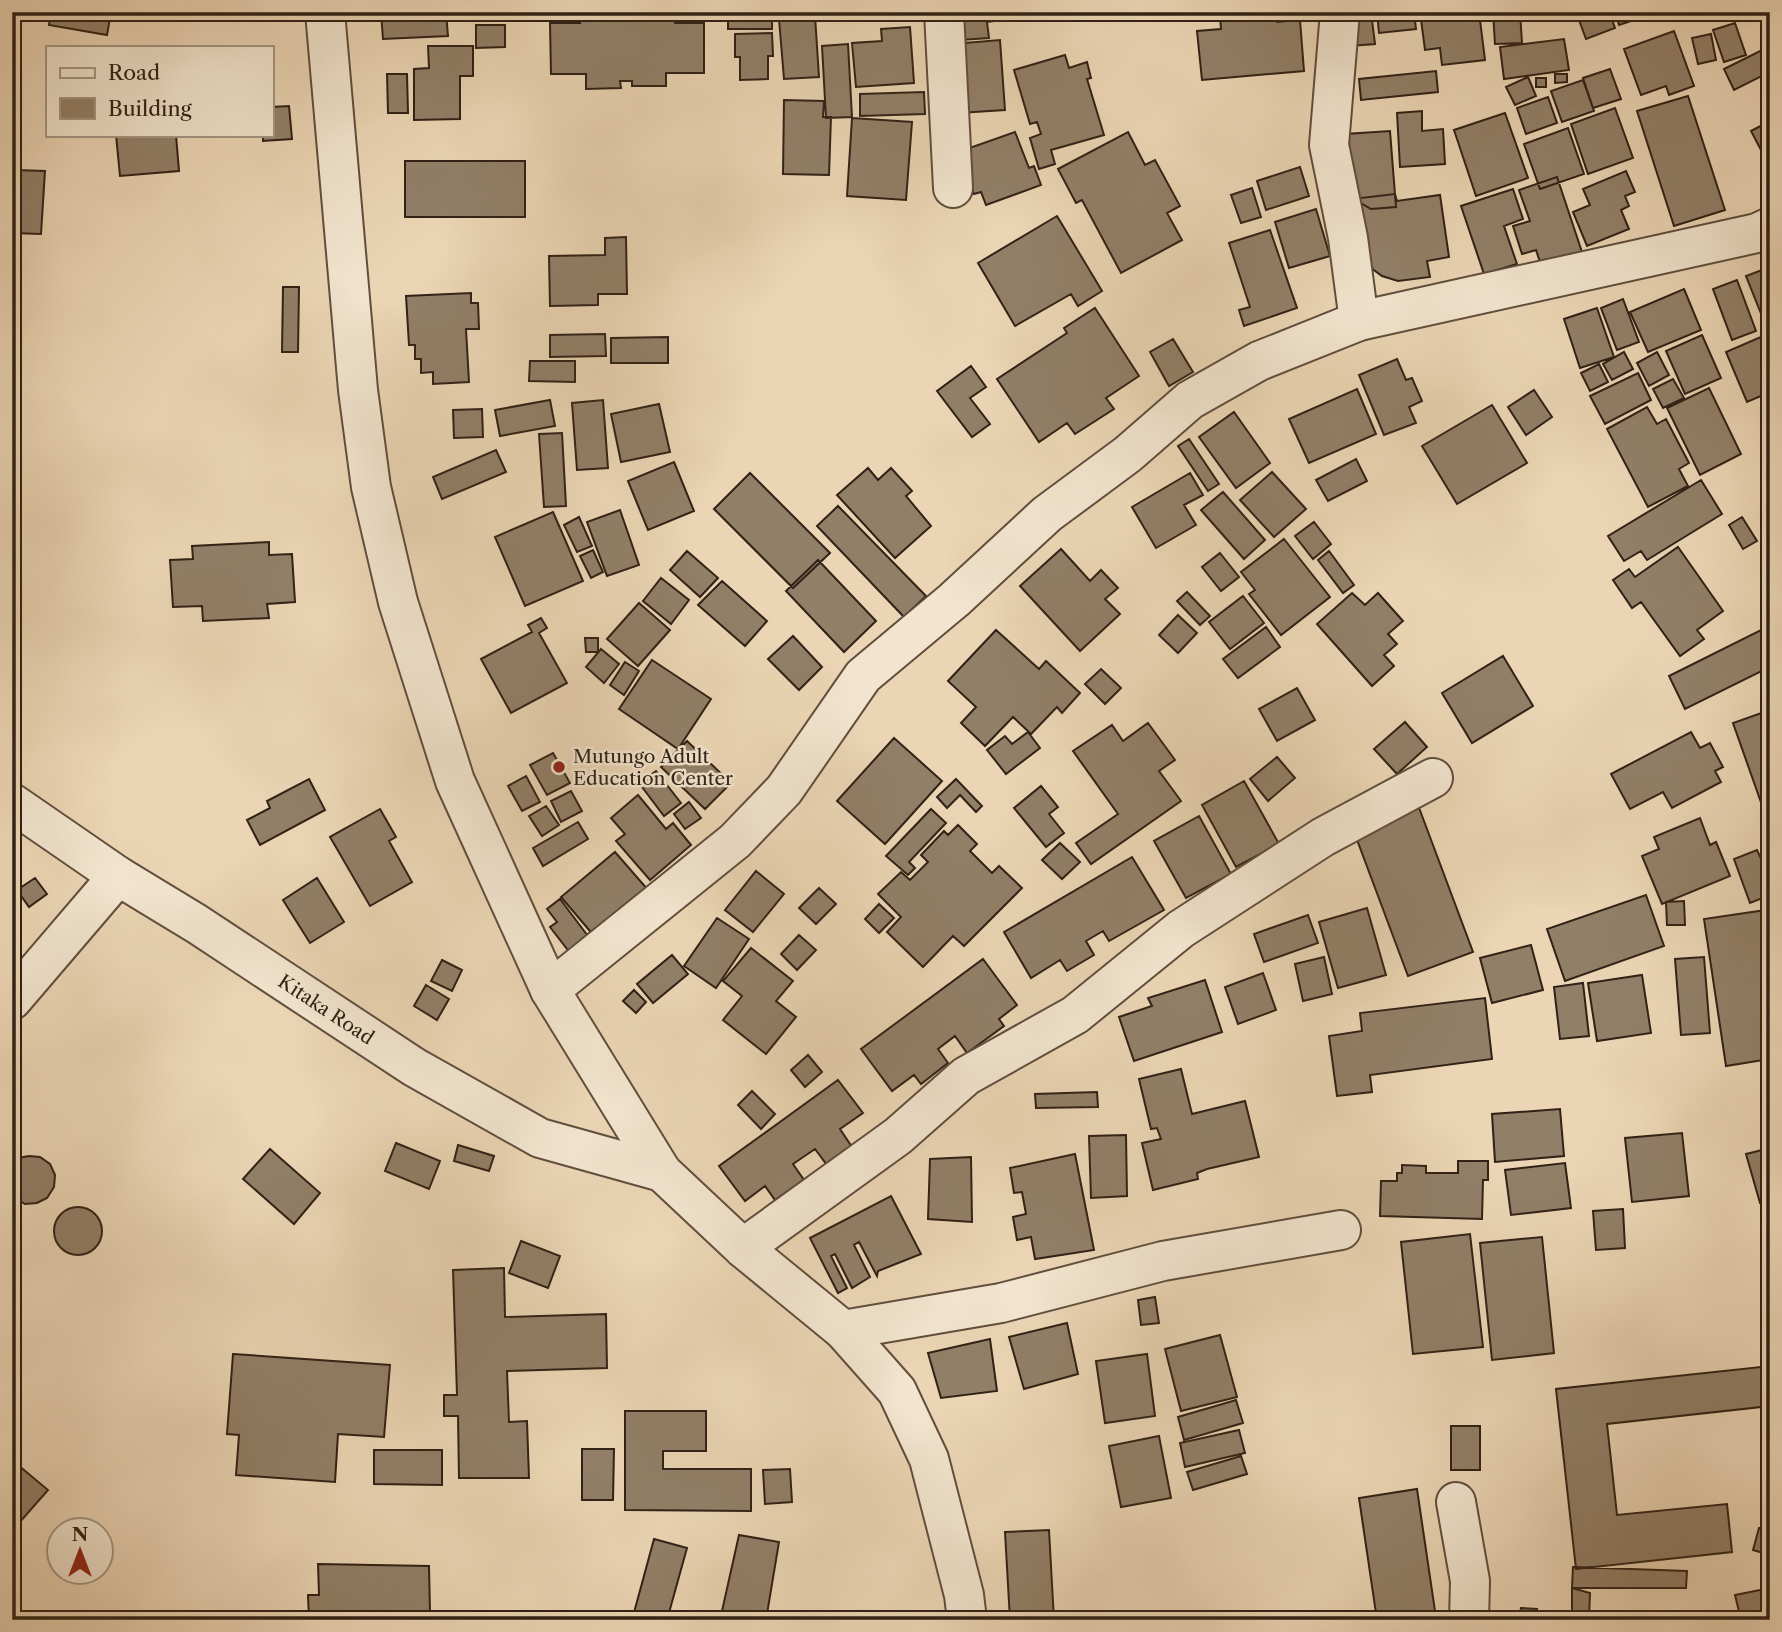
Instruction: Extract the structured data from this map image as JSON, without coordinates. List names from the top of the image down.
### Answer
{
  "streets": {
    "street": ["Kitaka Road"]
  },
  "places": ["Mutungo Adult Education Center"],
  "legend": ["Road", "Building"],
  "north": "top"
}
